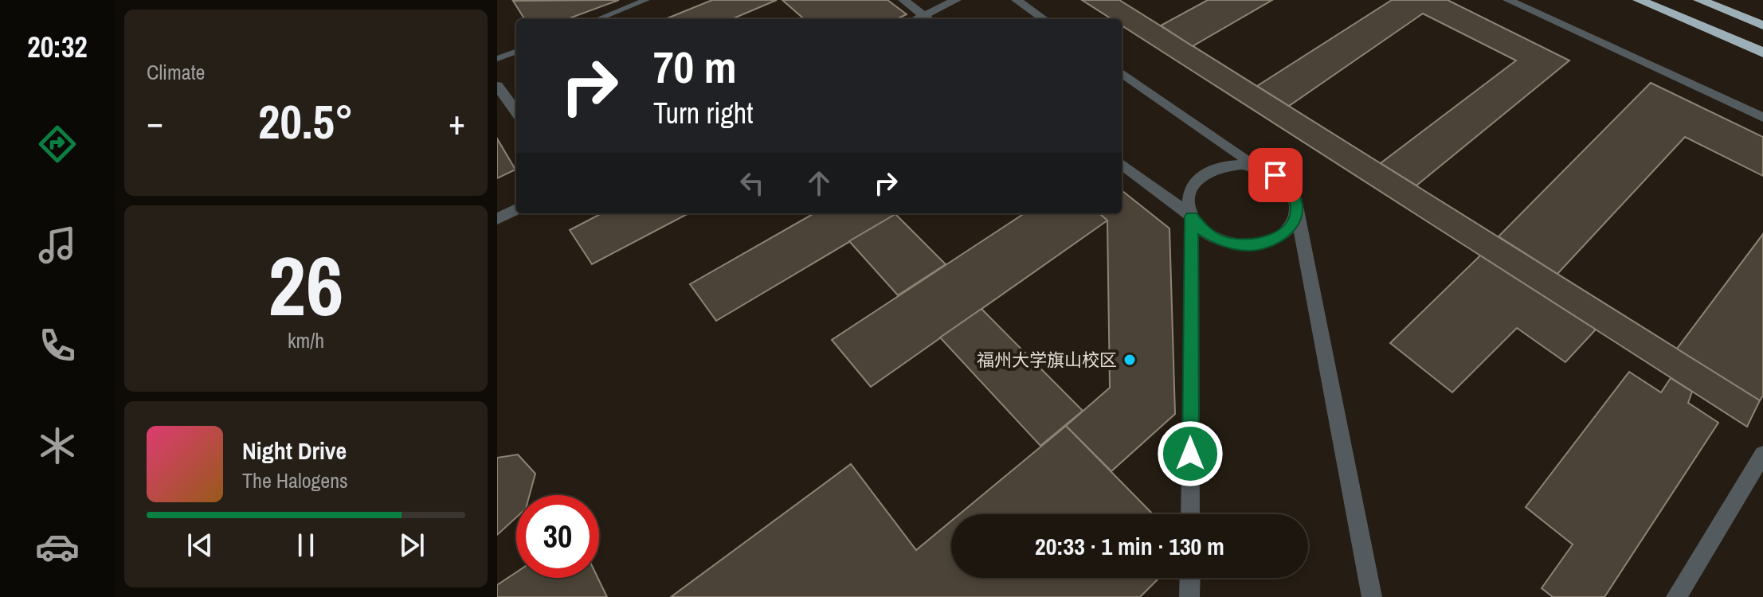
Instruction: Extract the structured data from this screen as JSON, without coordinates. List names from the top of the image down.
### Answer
{
  "places": ["福州大学旗山校区"],
  "page": {
    "tabs": "20:32",
    "tile": [
      "Climate",
      ["26", "km/h"]
    ],
    "turn": ["70 m", "Turn right"],
    "heat": ["−", "20.5°", "+"],
    "song": ["Night Drive", "The Halogens"],
    "limit": "30",
    "trip": "20:33 · 1 min · 130 m"
  }
}
